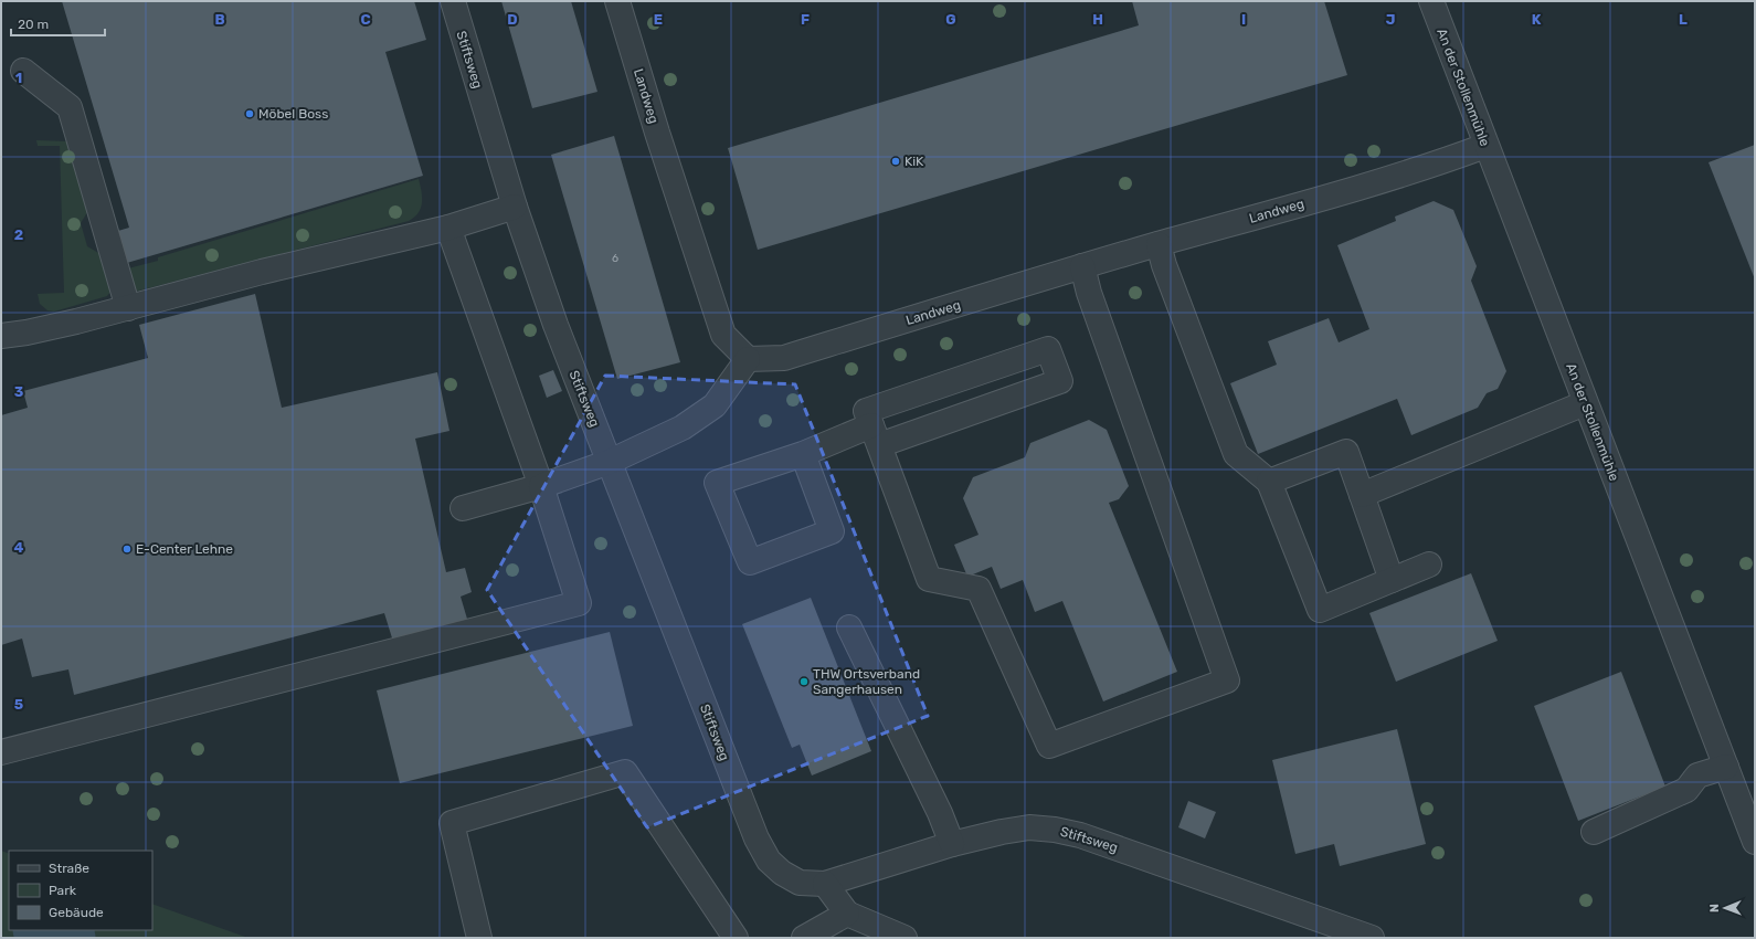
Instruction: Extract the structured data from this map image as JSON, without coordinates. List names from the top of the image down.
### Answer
{
  "streets": {
    "street": ["Stiftsweg", "An der Stollenmühle", "Landweg"]
  },
  "crossings": [
    ["An der Stollenmühle", "Landweg"]
  ],
  "places": [
    "Möbel Boss",
    "KiK",
    "E-Center Lehne",
    "THW Ortsverband Sangerhausen"
  ],
  "house_numbers": ["6"],
  "legend": ["Straße", "Park", "Gebäude"],
  "scale_bar": "20 m",
  "north": "left",
  "grid": {
    "columns": [
      "B",
      "C",
      "D",
      "E",
      "F",
      "G",
      "H",
      "I",
      "J",
      "K",
      "L"
    ],
    "rows": [
      "1",
      "2",
      "3",
      "4",
      "5"
    ]
  }
}
